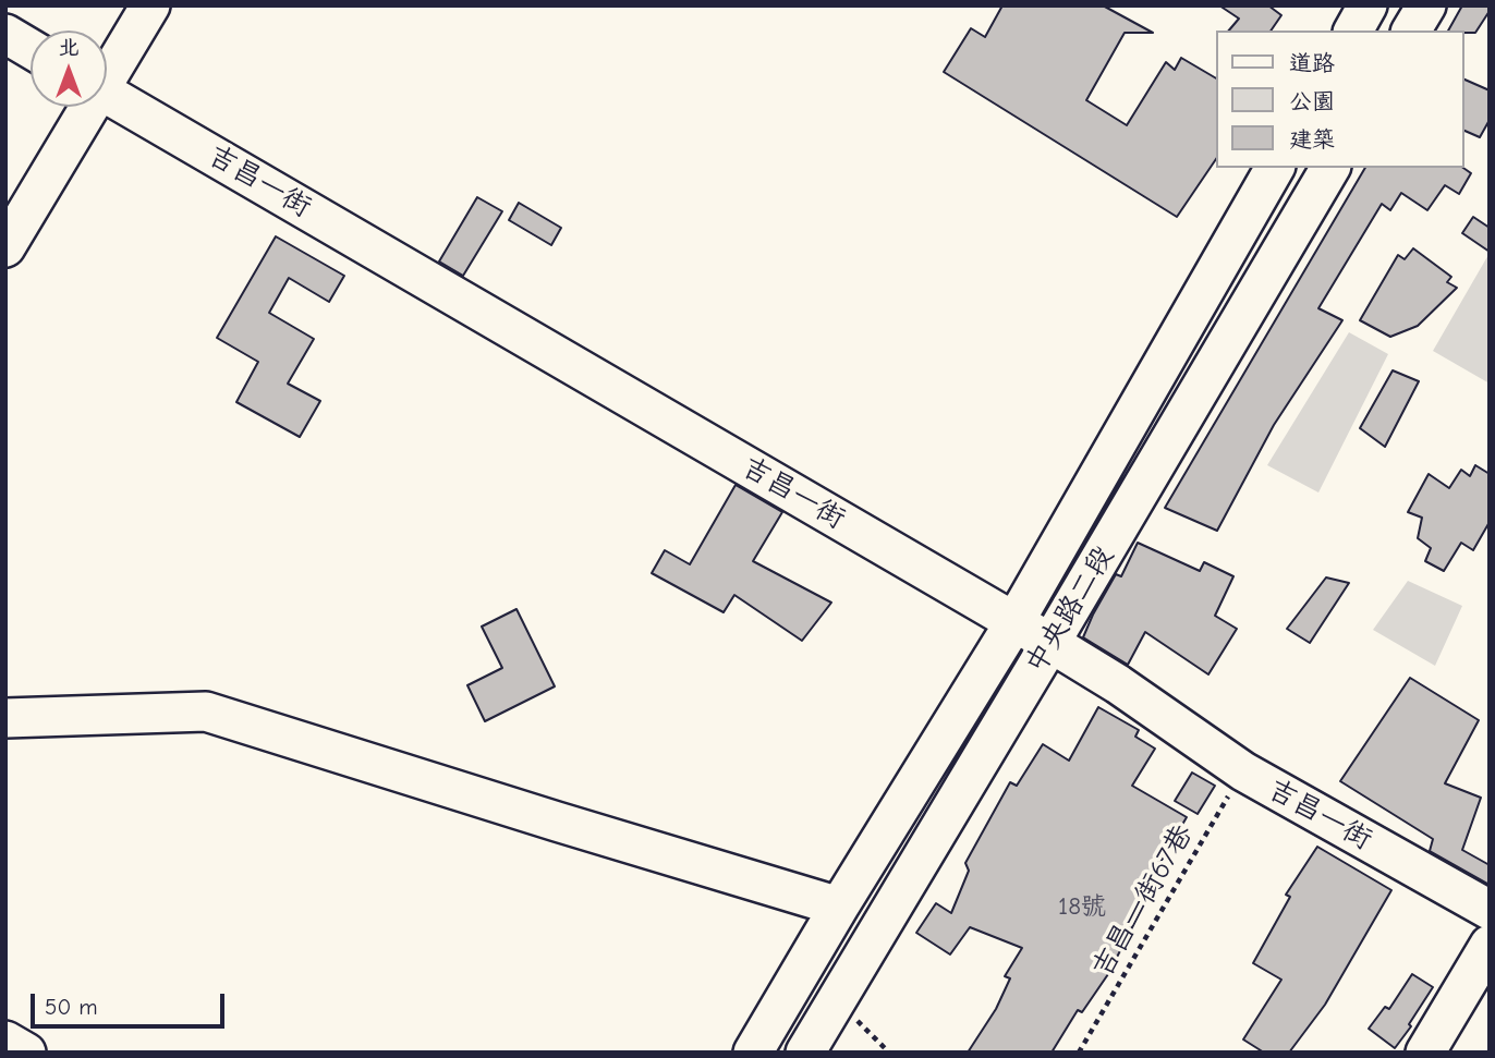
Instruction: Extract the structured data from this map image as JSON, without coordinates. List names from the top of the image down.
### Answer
{
  "streets": {
    "street": ["吉昌一街", "中央路二段"],
    "path": ["吉昌一街67巷"]
  },
  "crossings": [
    ["吉昌一街", "中央路二段"],
    ["吉昌一街", "吉昌一街67巷"]
  ],
  "house_numbers": ["18號"],
  "legend": ["道路", "公園", "建築"],
  "scale_bar": "50 m",
  "north": "top"
}
